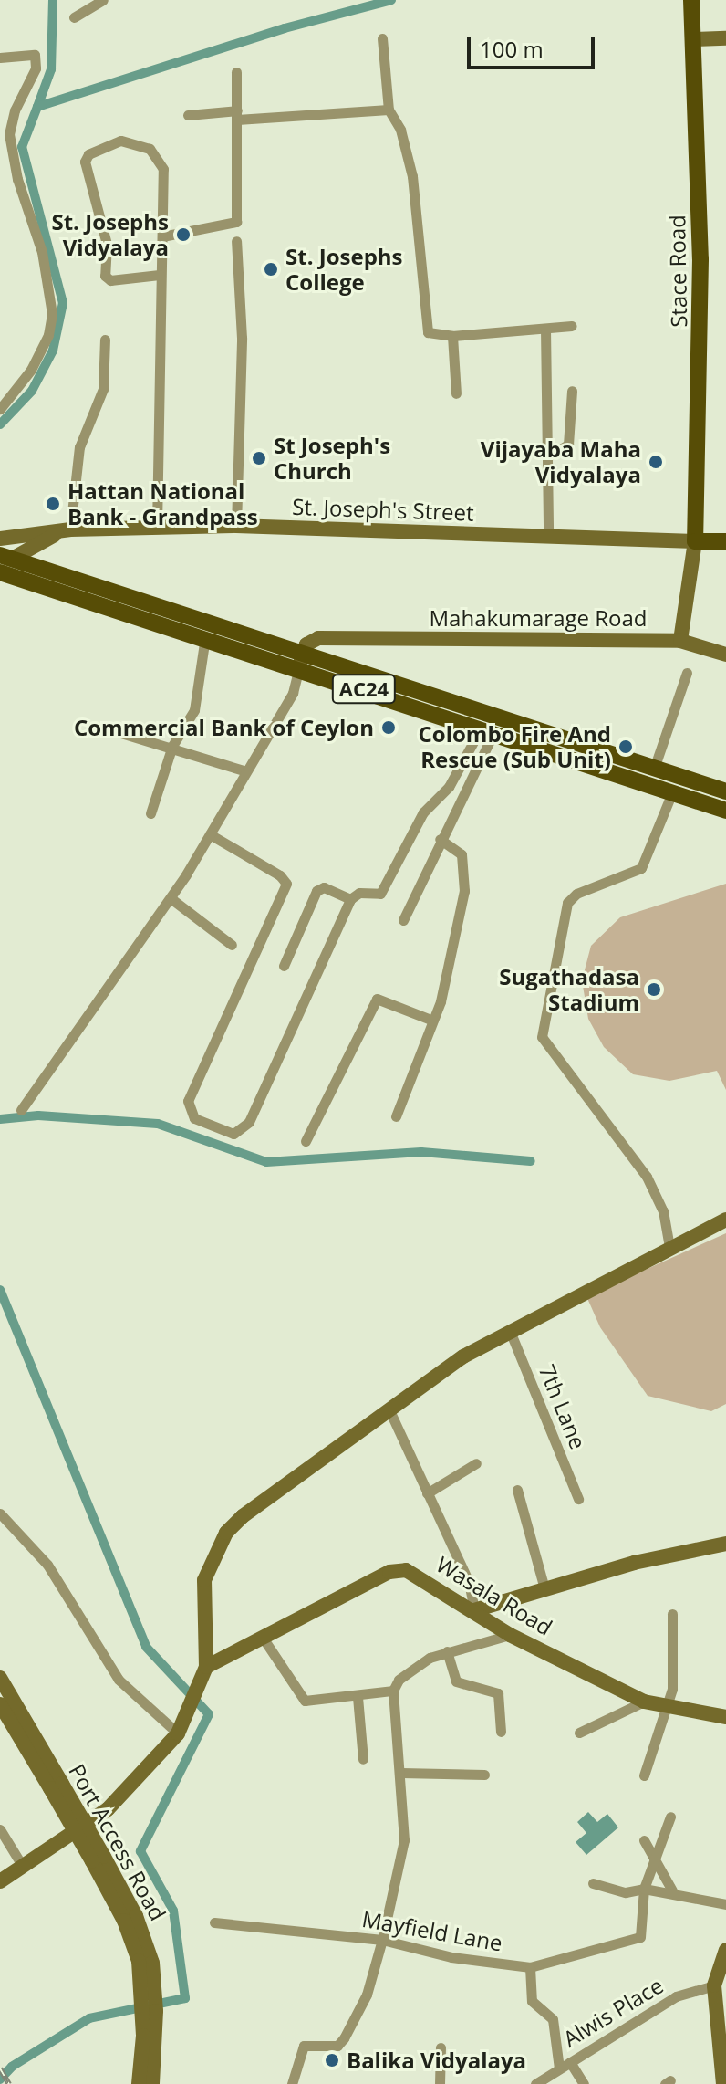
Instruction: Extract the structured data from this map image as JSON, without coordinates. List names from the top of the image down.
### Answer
{
  "streets": {
    "main road": [
      "Stace Road",
      "St. Joseph's Street",
      "Mahakumarage Road",
      "AC24",
      "Wasala Road",
      "Port Access Road"
    ],
    "street": ["7th Lane", "Mayfield Lane", "Alwis Place"]
  },
  "crossings": [
    ["Stace Road", "St. Joseph's Street"],
    ["St. Joseph's Street", "AC24"],
    ["Mahakumarage Road", "AC24"],
    ["Mayfield Lane", "Alwis Place"]
  ],
  "places": [
    "St. Josephs Vidyalaya",
    "St. Josephs College",
    "St Joseph's Church",
    "Vijayaba Maha Vidyalaya",
    "Hattan National Bank - Grandpass",
    "Commercial Bank of Ceylon",
    "Colombo Fire And Rescue (Sub Unit)",
    "Sugathadasa Stadium",
    "Balika Vidyalaya"
  ],
  "scale_bar": "100 m"
}
